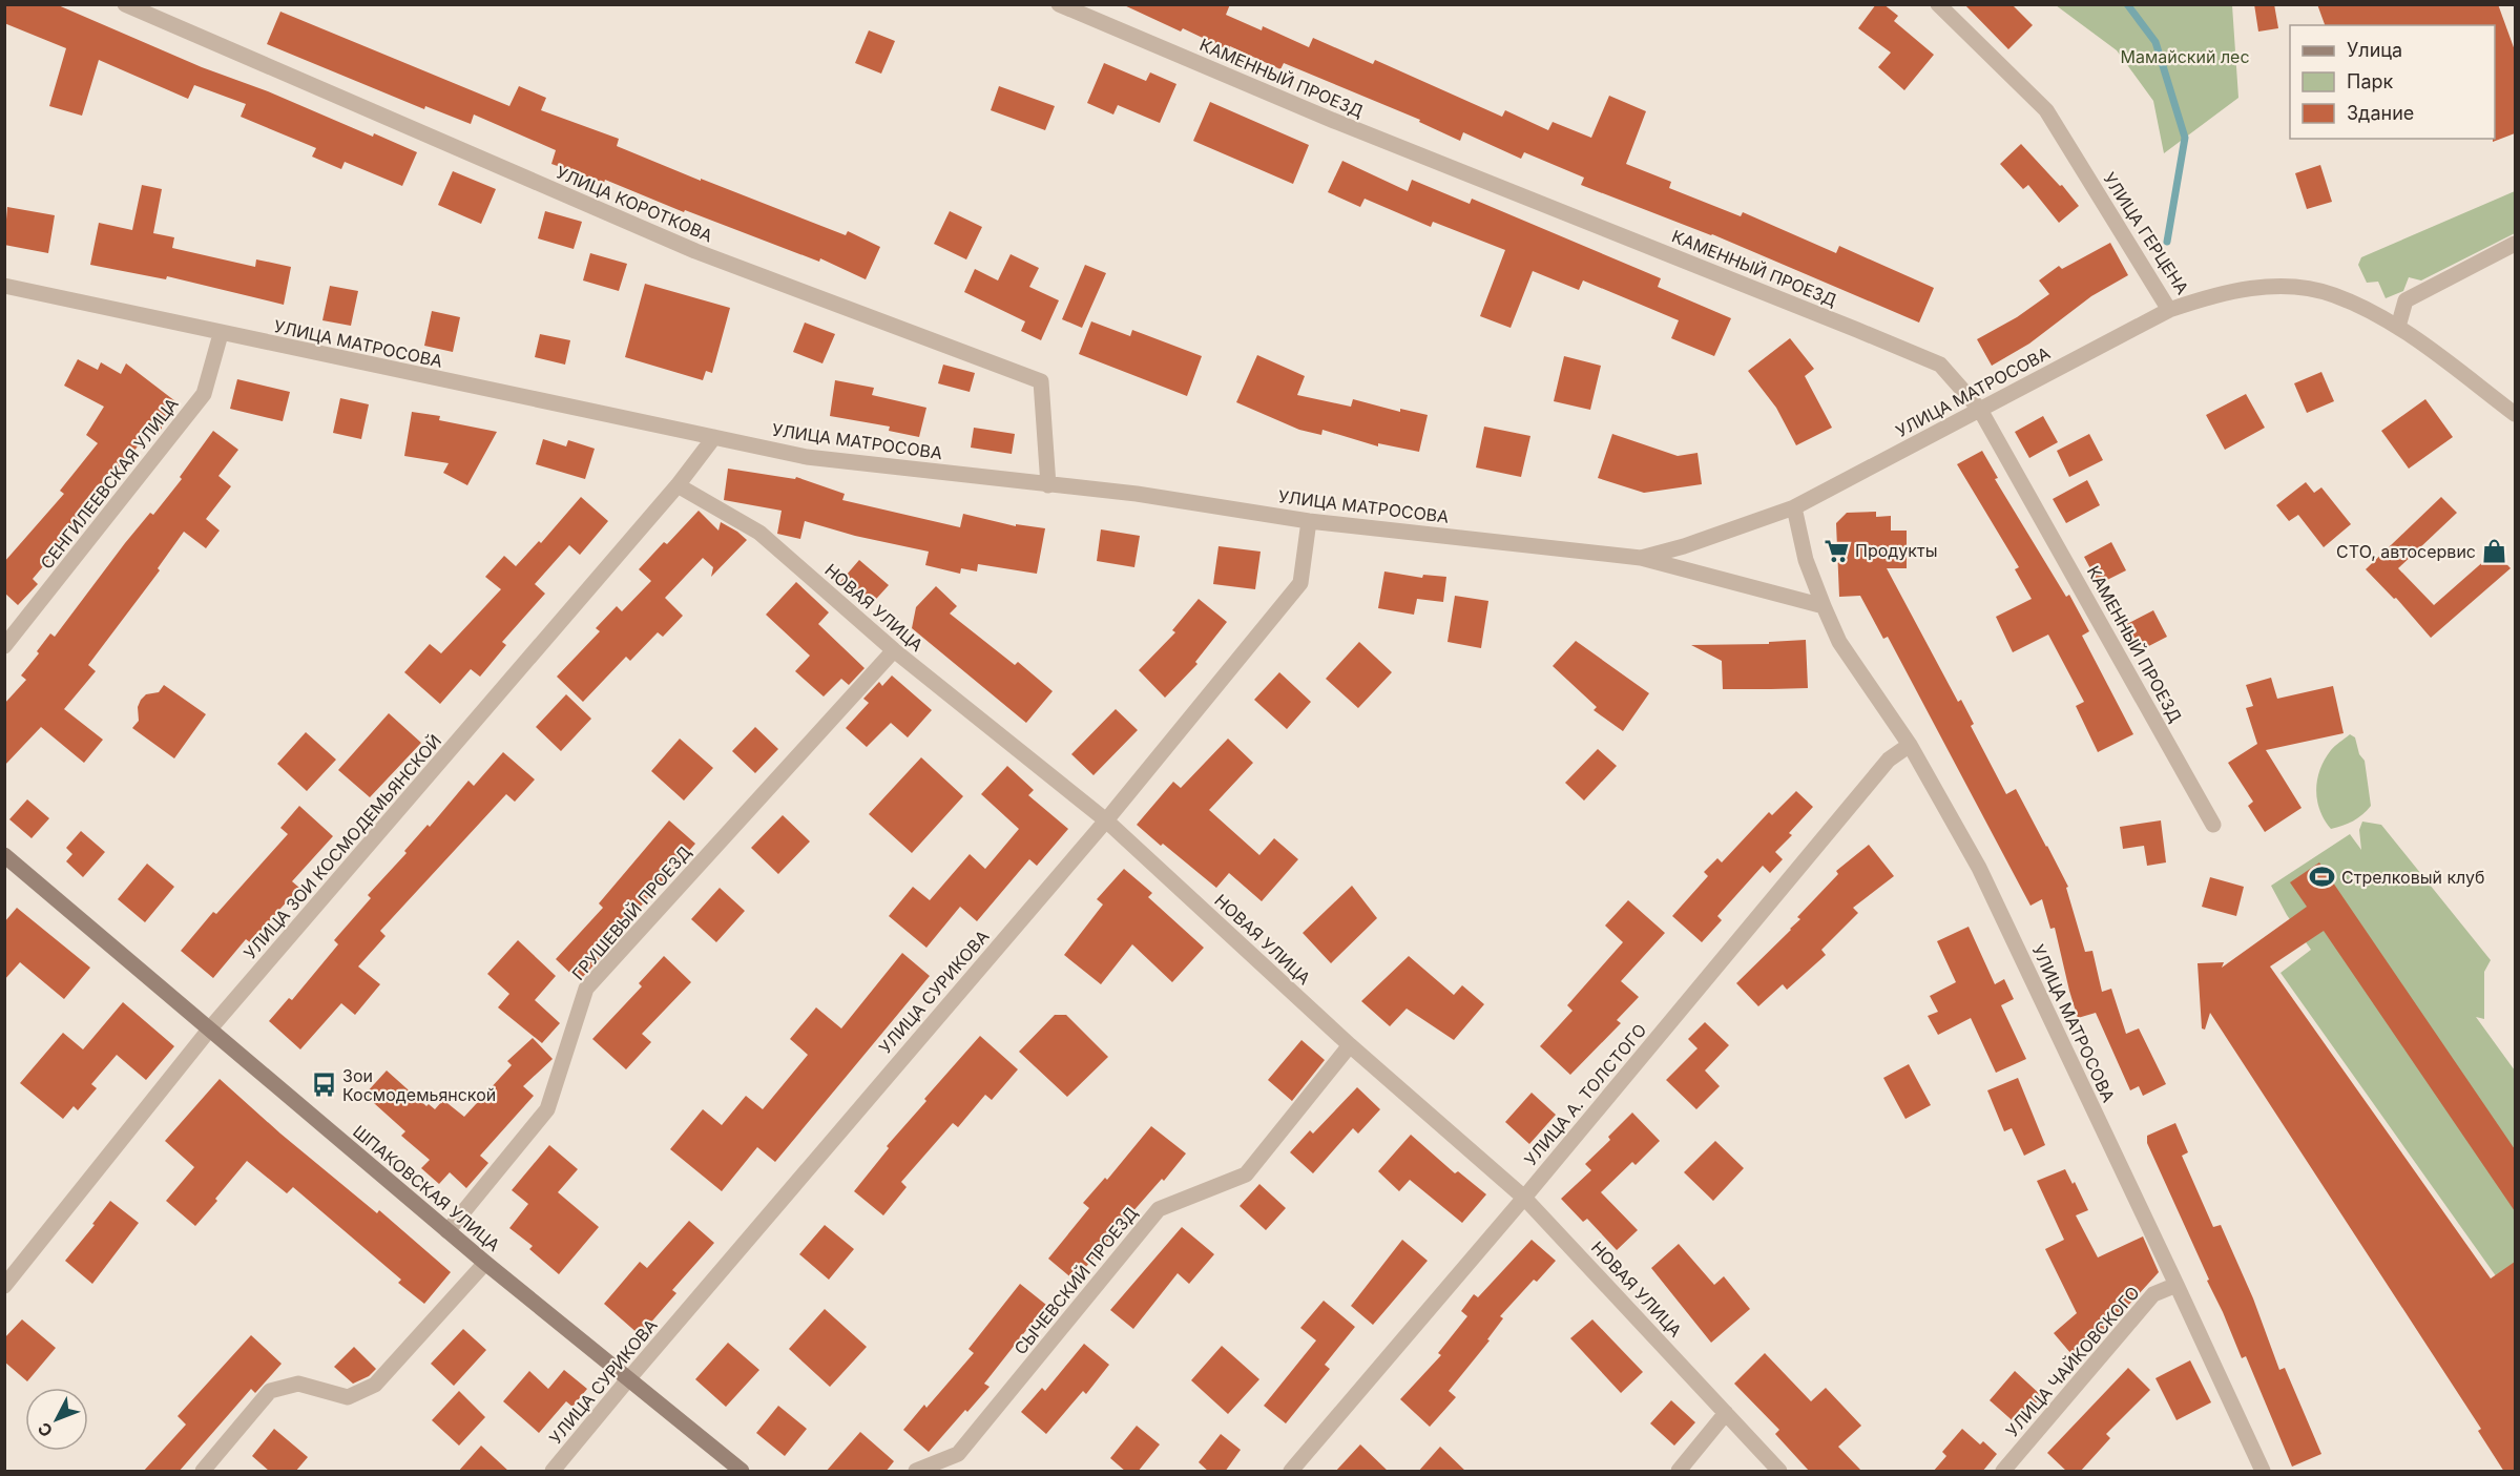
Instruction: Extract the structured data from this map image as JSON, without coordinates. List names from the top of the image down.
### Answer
{
  "streets": {
    "main road": ["ШПАКОВСКАЯ УЛИЦА"],
    "street": [
      "КАМЕННЫЙ ПРОЕЗД",
      "УЛИЦА КОРОТКОВА",
      "УЛИЦА ГЕРЦЕНА",
      "УЛИЦА МАТРОСОВА",
      "СЕНГИЛЕЕВСКАЯ УЛИЦА",
      "НОВАЯ УЛИЦА",
      "УЛИЦА ЗОИ КОСМОДЕМЬЯНСКОЙ",
      "ГРУШЕВЫЙ ПРОЕЗД",
      "УЛИЦА СУРИКОВА",
      "УЛИЦА А. ТОЛСТОГО",
      "СЫЧЕВСКИЙ ПРОЕЗД",
      "УЛИЦА ЧАЙКОВСКОГО"
    ]
  },
  "crossings": [
    ["КАМЕННЫЙ ПРОЕЗД", "УЛИЦА МАТРОСОВА"],
    ["УЛИЦА КОРОТКОВА", "УЛИЦА МАТРОСОВА"],
    ["УЛИЦА ГЕРЦЕНА", "УЛИЦА МАТРОСОВА"],
    ["УЛИЦА МАТРОСОВА", "СЕНГИЛЕЕВСКАЯ УЛИЦА"],
    ["УЛИЦА МАТРОСОВА", "УЛИЦА ЗОИ КОСМОДЕМЬЯНСКОЙ"],
    ["УЛИЦА МАТРОСОВА", "УЛИЦА СУРИКОВА"],
    ["УЛИЦА МАТРОСОВА", "УЛИЦА А. ТОЛСТОГО"],
    ["УЛИЦА МАТРОСОВА", "УЛИЦА ЧАЙКОВСКОГО"],
    ["НОВАЯ УЛИЦА", "УЛИЦА ЗОИ КОСМОДЕМЬЯНСКОЙ"],
    ["НОВАЯ УЛИЦА", "ГРУШЕВЫЙ ПРОЕЗД"],
    ["НОВАЯ УЛИЦА", "УЛИЦА СУРИКОВА"],
    ["НОВАЯ УЛИЦА", "УЛИЦА А. ТОЛСТОГО"],
    ["НОВАЯ УЛИЦА", "СЫЧЕВСКИЙ ПРОЕЗД"],
    ["УЛИЦА ЗОИ КОСМОДЕМЬЯНСКОЙ", "ШПАКОВСКАЯ УЛИЦА"],
    ["ГРУШЕВЫЙ ПРОЕЗД", "ШПАКОВСКАЯ УЛИЦА"],
    ["УЛИЦА СУРИКОВА", "ШПАКОВСКАЯ УЛИЦА"]
  ],
  "parks": ["Мамайский лес"],
  "places": {
    "supermarket": ["Продукты"],
    "shop": ["СТО, автосервис"],
    "sports": ["Стрелковый клуб"],
    "bus stop": ["Зои Космодемьянской"]
  },
  "legend": ["Улица", "Парк", "Здание"],
  "north": "bottom left"
}
